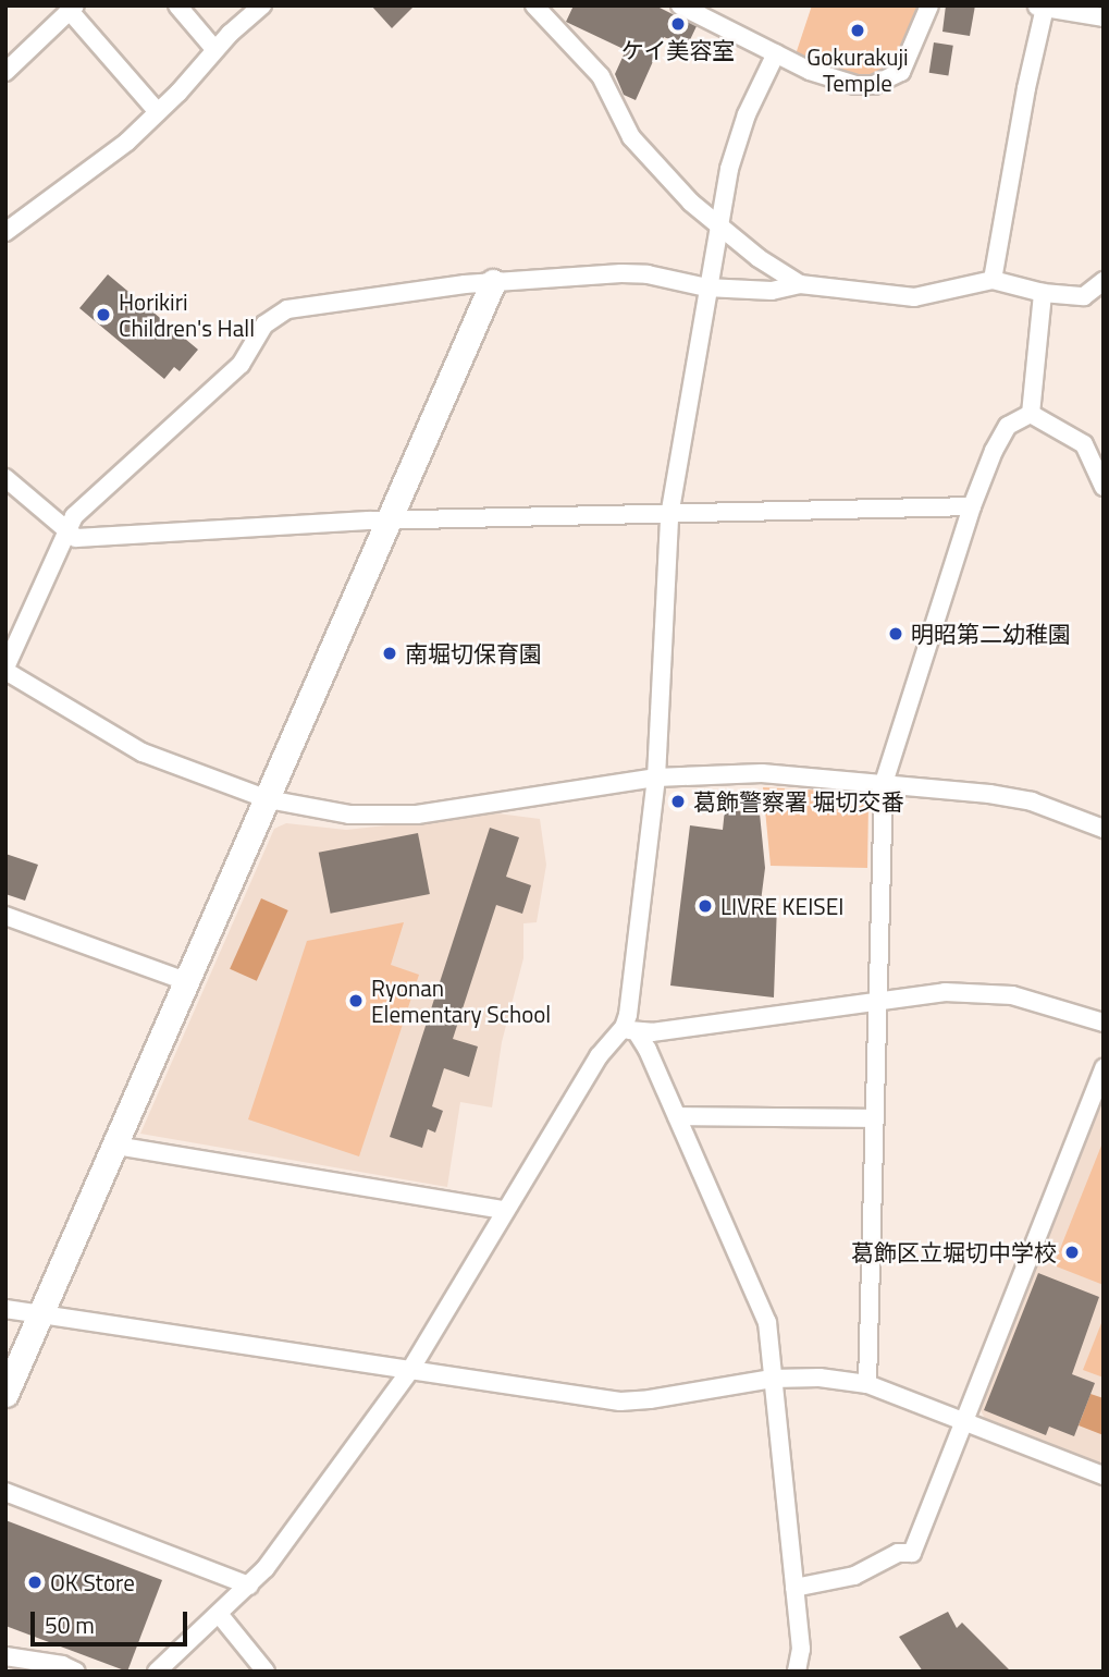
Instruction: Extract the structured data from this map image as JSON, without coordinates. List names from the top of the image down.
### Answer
{
  "places": [
    "ケイ美容室",
    "Gokurakuji Temple",
    "Horikiri Children's Hall",
    "明昭第二幼稚園",
    "南堀切保育園",
    "葛飾警察署 堀切交番",
    "LIVRE KEISEI",
    "Ryonan Elementary School",
    "葛飾区立堀切中学校",
    "OK Store"
  ],
  "scale_bar": "50 m"
}
